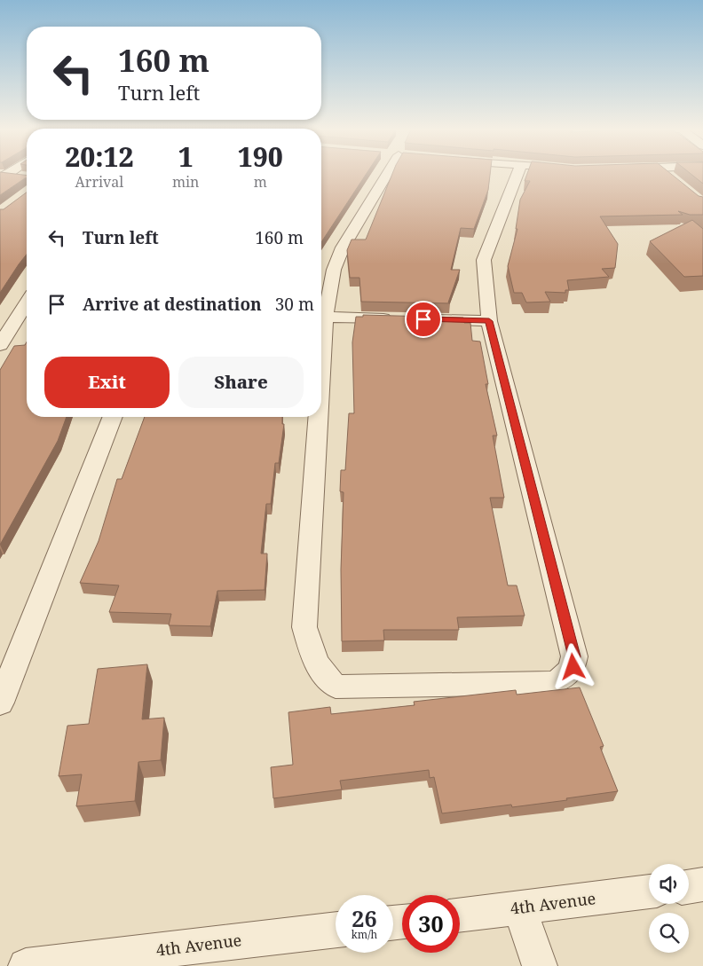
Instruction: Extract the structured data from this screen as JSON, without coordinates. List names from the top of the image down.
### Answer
{
  "streets": {
    "street": ["4th Avenue"]
  },
  "page": {
    "turn": ["160 m", "Turn left"],
    "eta": [
      "20:12",
      "Arrival",
      "1",
      "min",
      "190",
      "m"
    ],
    "list": [
      {
        "name": "Turn left",
        "value": "160 m"
      },
      {
        "name": "Arrive at destination",
        "value": "30 m"
      }
    ],
    "buttons": ["Exit", "Share"],
    "speed": "26 km/h",
    "limit": "30"
  }
}
